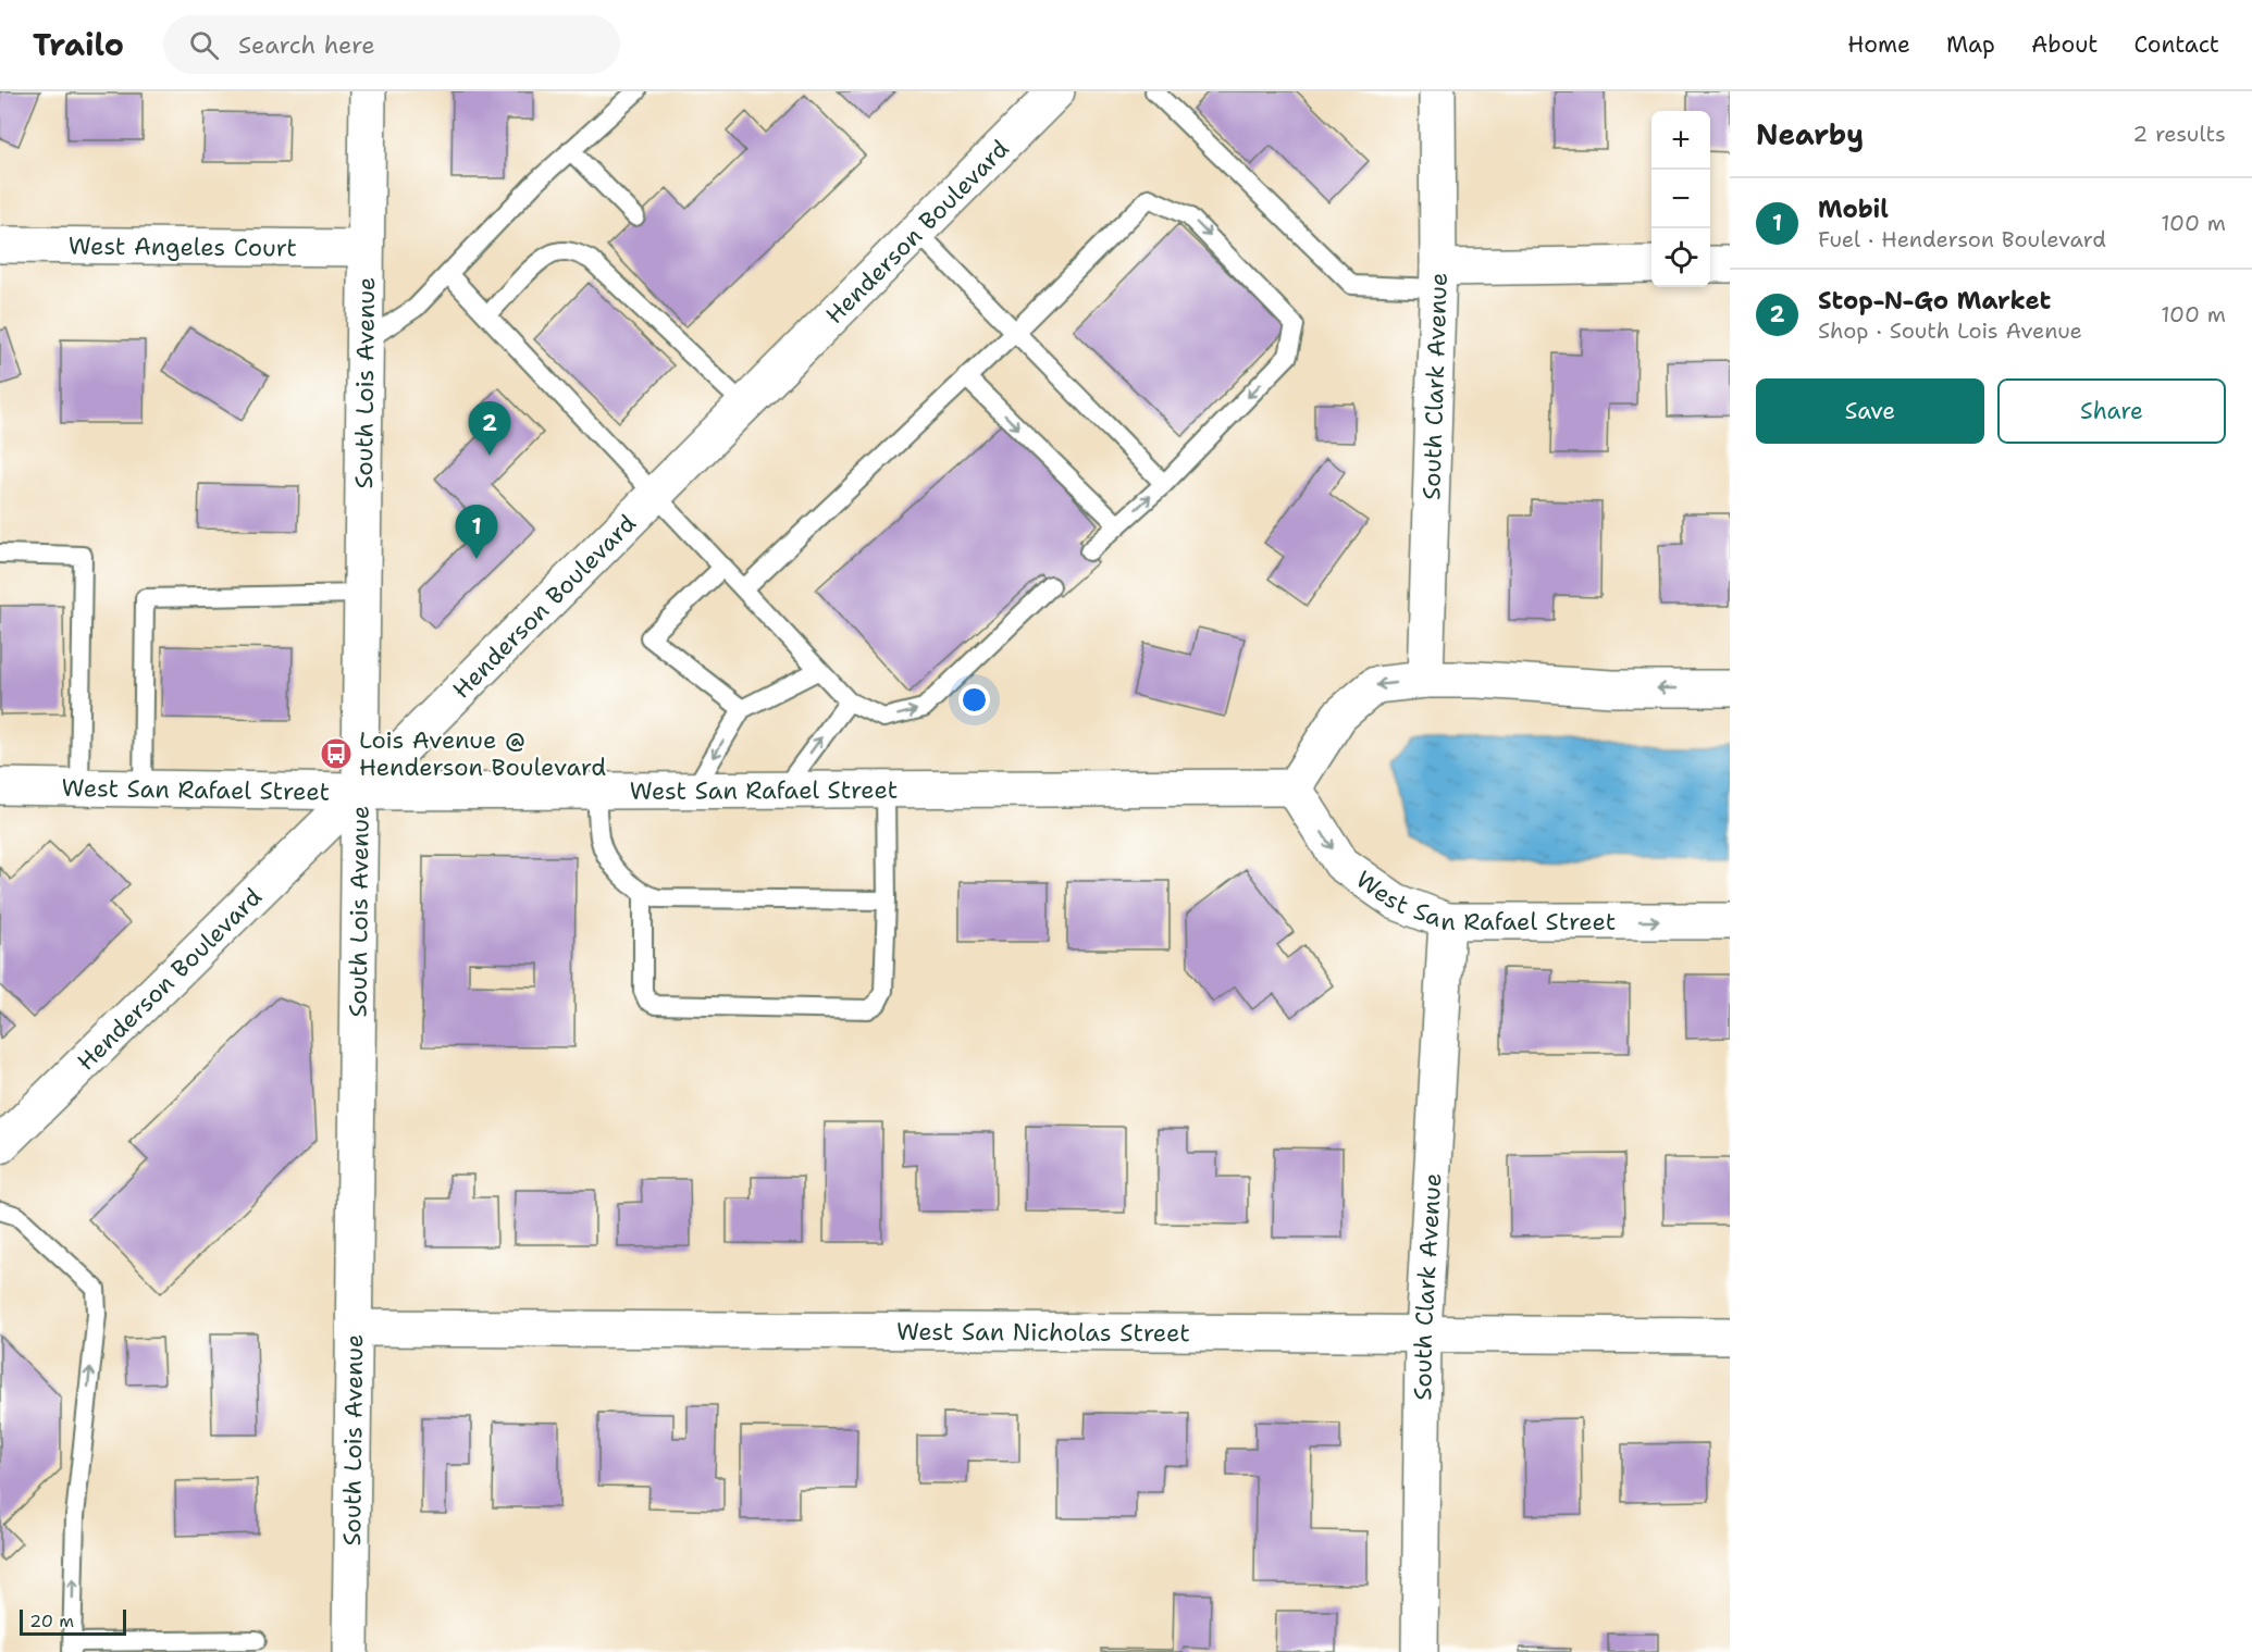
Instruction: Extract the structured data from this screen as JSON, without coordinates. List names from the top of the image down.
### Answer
{
  "streets": {
    "street": [
      "Henderson Boulevard",
      "West Angeles Court",
      "South Lois Avenue",
      "South Clark Avenue",
      "West San Rafael Street",
      "West San Nicholas Street"
    ]
  },
  "crossings": [
    ["Henderson Boulevard", "South Lois Avenue"],
    ["Henderson Boulevard", "West San Rafael Street"],
    ["West Angeles Court", "South Lois Avenue"],
    ["South Lois Avenue", "West San Rafael Street"],
    ["South Lois Avenue", "West San Nicholas Street"],
    ["South Clark Avenue", "West San Rafael Street"],
    ["South Clark Avenue", "West San Nicholas Street"]
  ],
  "places": {
    "bus stop": ["Lois Avenue @ Henderson Boulevard"]
  },
  "scale_bar": "20 m",
  "page": {
    "header": "Trailo",
    "search": "Search here",
    "nav": [
      "Home",
      "Map",
      "About",
      "Contact"
    ],
    "heading": ["Nearby", "2 results"],
    "map_buttons": ["+", "−"],
    "list": [
      {
        "mark": "1",
        "name": "Mobil",
        "note": "Fuel · Henderson Boulevard",
        "value": "100 m"
      },
      {
        "mark": "2",
        "name": "Stop-N-Go Market",
        "note": "Shop · South Lois Avenue",
        "value": "100 m"
      }
    ],
    "buttons": ["Save", "Share"],
    "pins": ["2", "1"],
    "scale": "20 m"
  }
}
